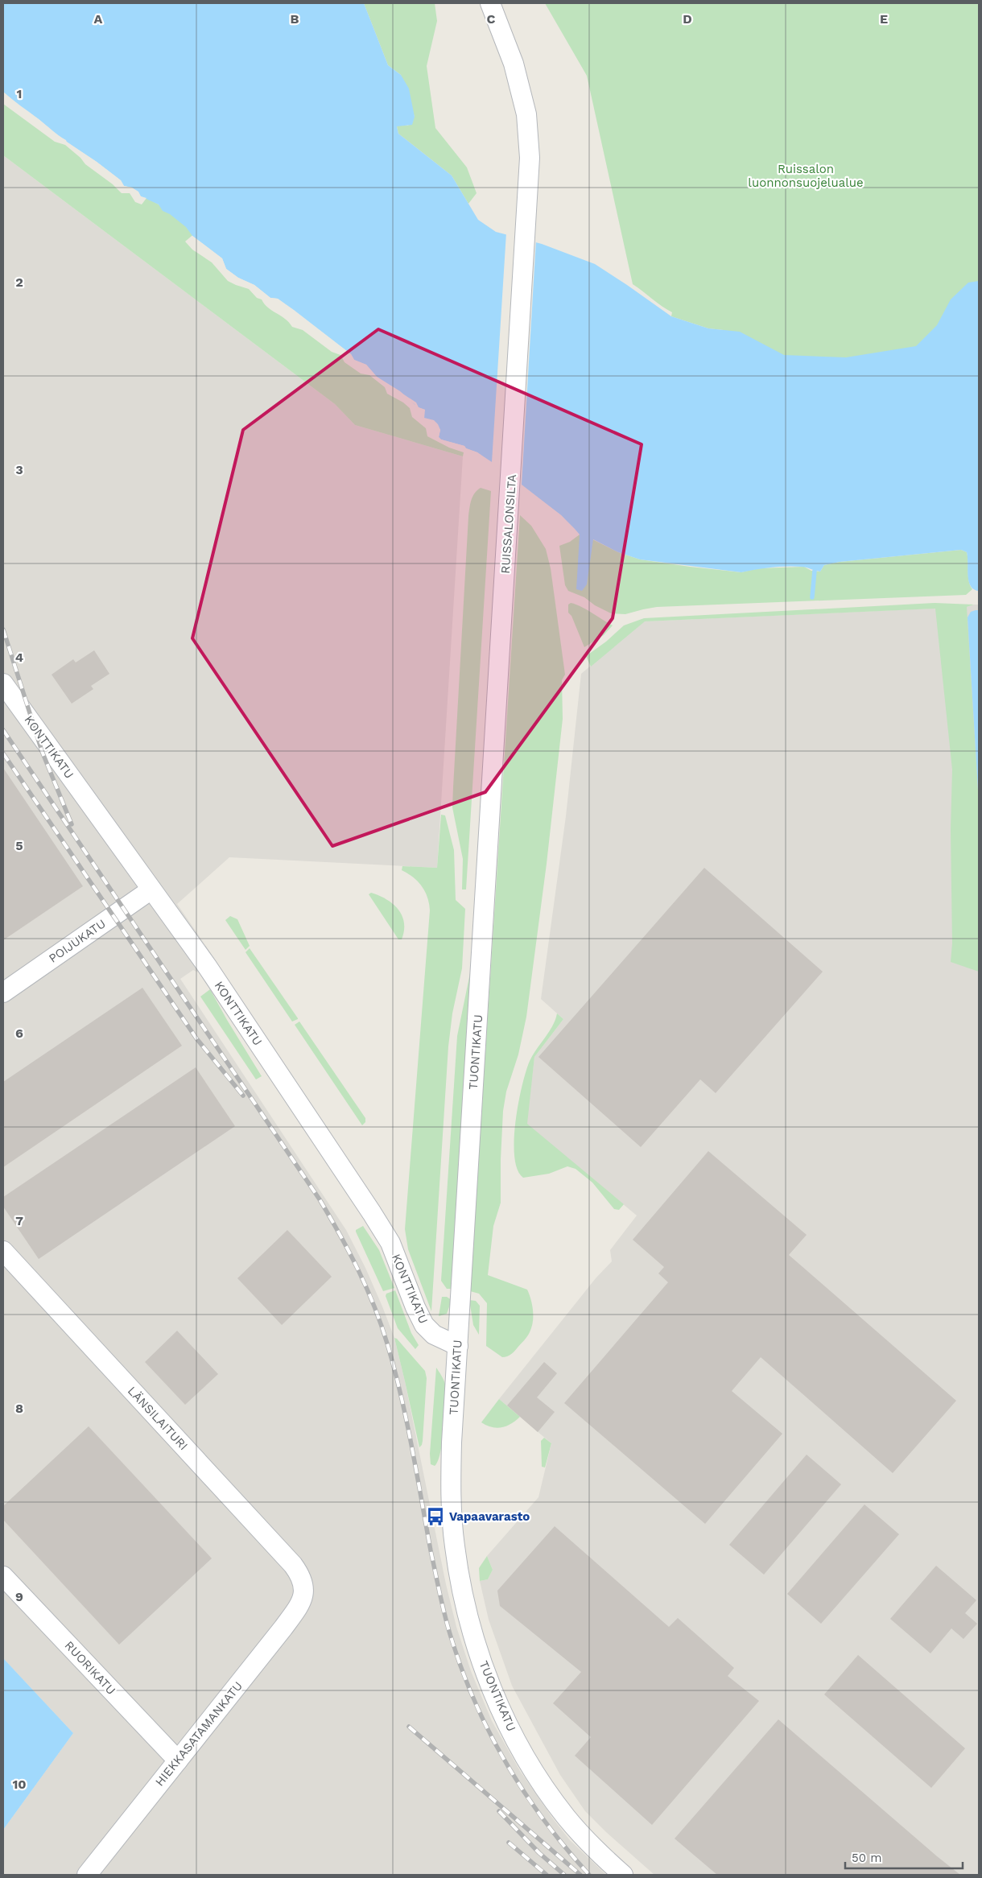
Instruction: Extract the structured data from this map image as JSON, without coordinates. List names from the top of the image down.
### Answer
{
  "streets": {
    "street": [
      "RUISSALONSILTA",
      "KONTTIKATU",
      "POIJUKATU",
      "TUONTIKATU",
      "LÄNSILAITURI",
      "RUORIKATU",
      "HIEKKASATAMANKATU"
    ]
  },
  "crossings": [
    ["RUISSALONSILTA", "TUONTIKATU"],
    ["KONTTIKATU", "POIJUKATU"],
    ["KONTTIKATU", "TUONTIKATU"],
    ["LÄNSILAITURI", "HIEKKASATAMANKATU"],
    ["RUORIKATU", "HIEKKASATAMANKATU"]
  ],
  "parks": ["Ruissalon luonnonsuojelualue"],
  "places": {
    "bus stop": ["Vapaavarasto"]
  },
  "scale_bar": "50 m",
  "grid": {
    "columns": [
      "A",
      "B",
      "C",
      "D",
      "E"
    ],
    "rows": [
      "1",
      "2",
      "3",
      "4",
      "5",
      "6",
      "7",
      "8",
      "9",
      "10"
    ]
  }
}
